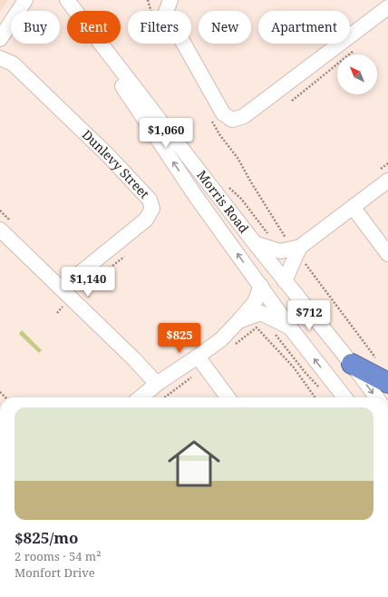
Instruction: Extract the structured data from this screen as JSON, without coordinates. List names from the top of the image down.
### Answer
{
  "streets": {
    "street": ["Dunlevy Street", "Morris Road"]
  },
  "north": "top left",
  "page": {
    "chip": [
      "Buy",
      "Rent",
      "Filters",
      "New",
      "Apartment"
    ],
    "price": [
      "$1,060",
      "$1,140",
      "$712",
      "$825"
    ],
    "list": [
      {
        "name": "$825/mo",
        "note": "2 rooms · 54 m² · Monfort Drive"
      }
    ]
  }
}
